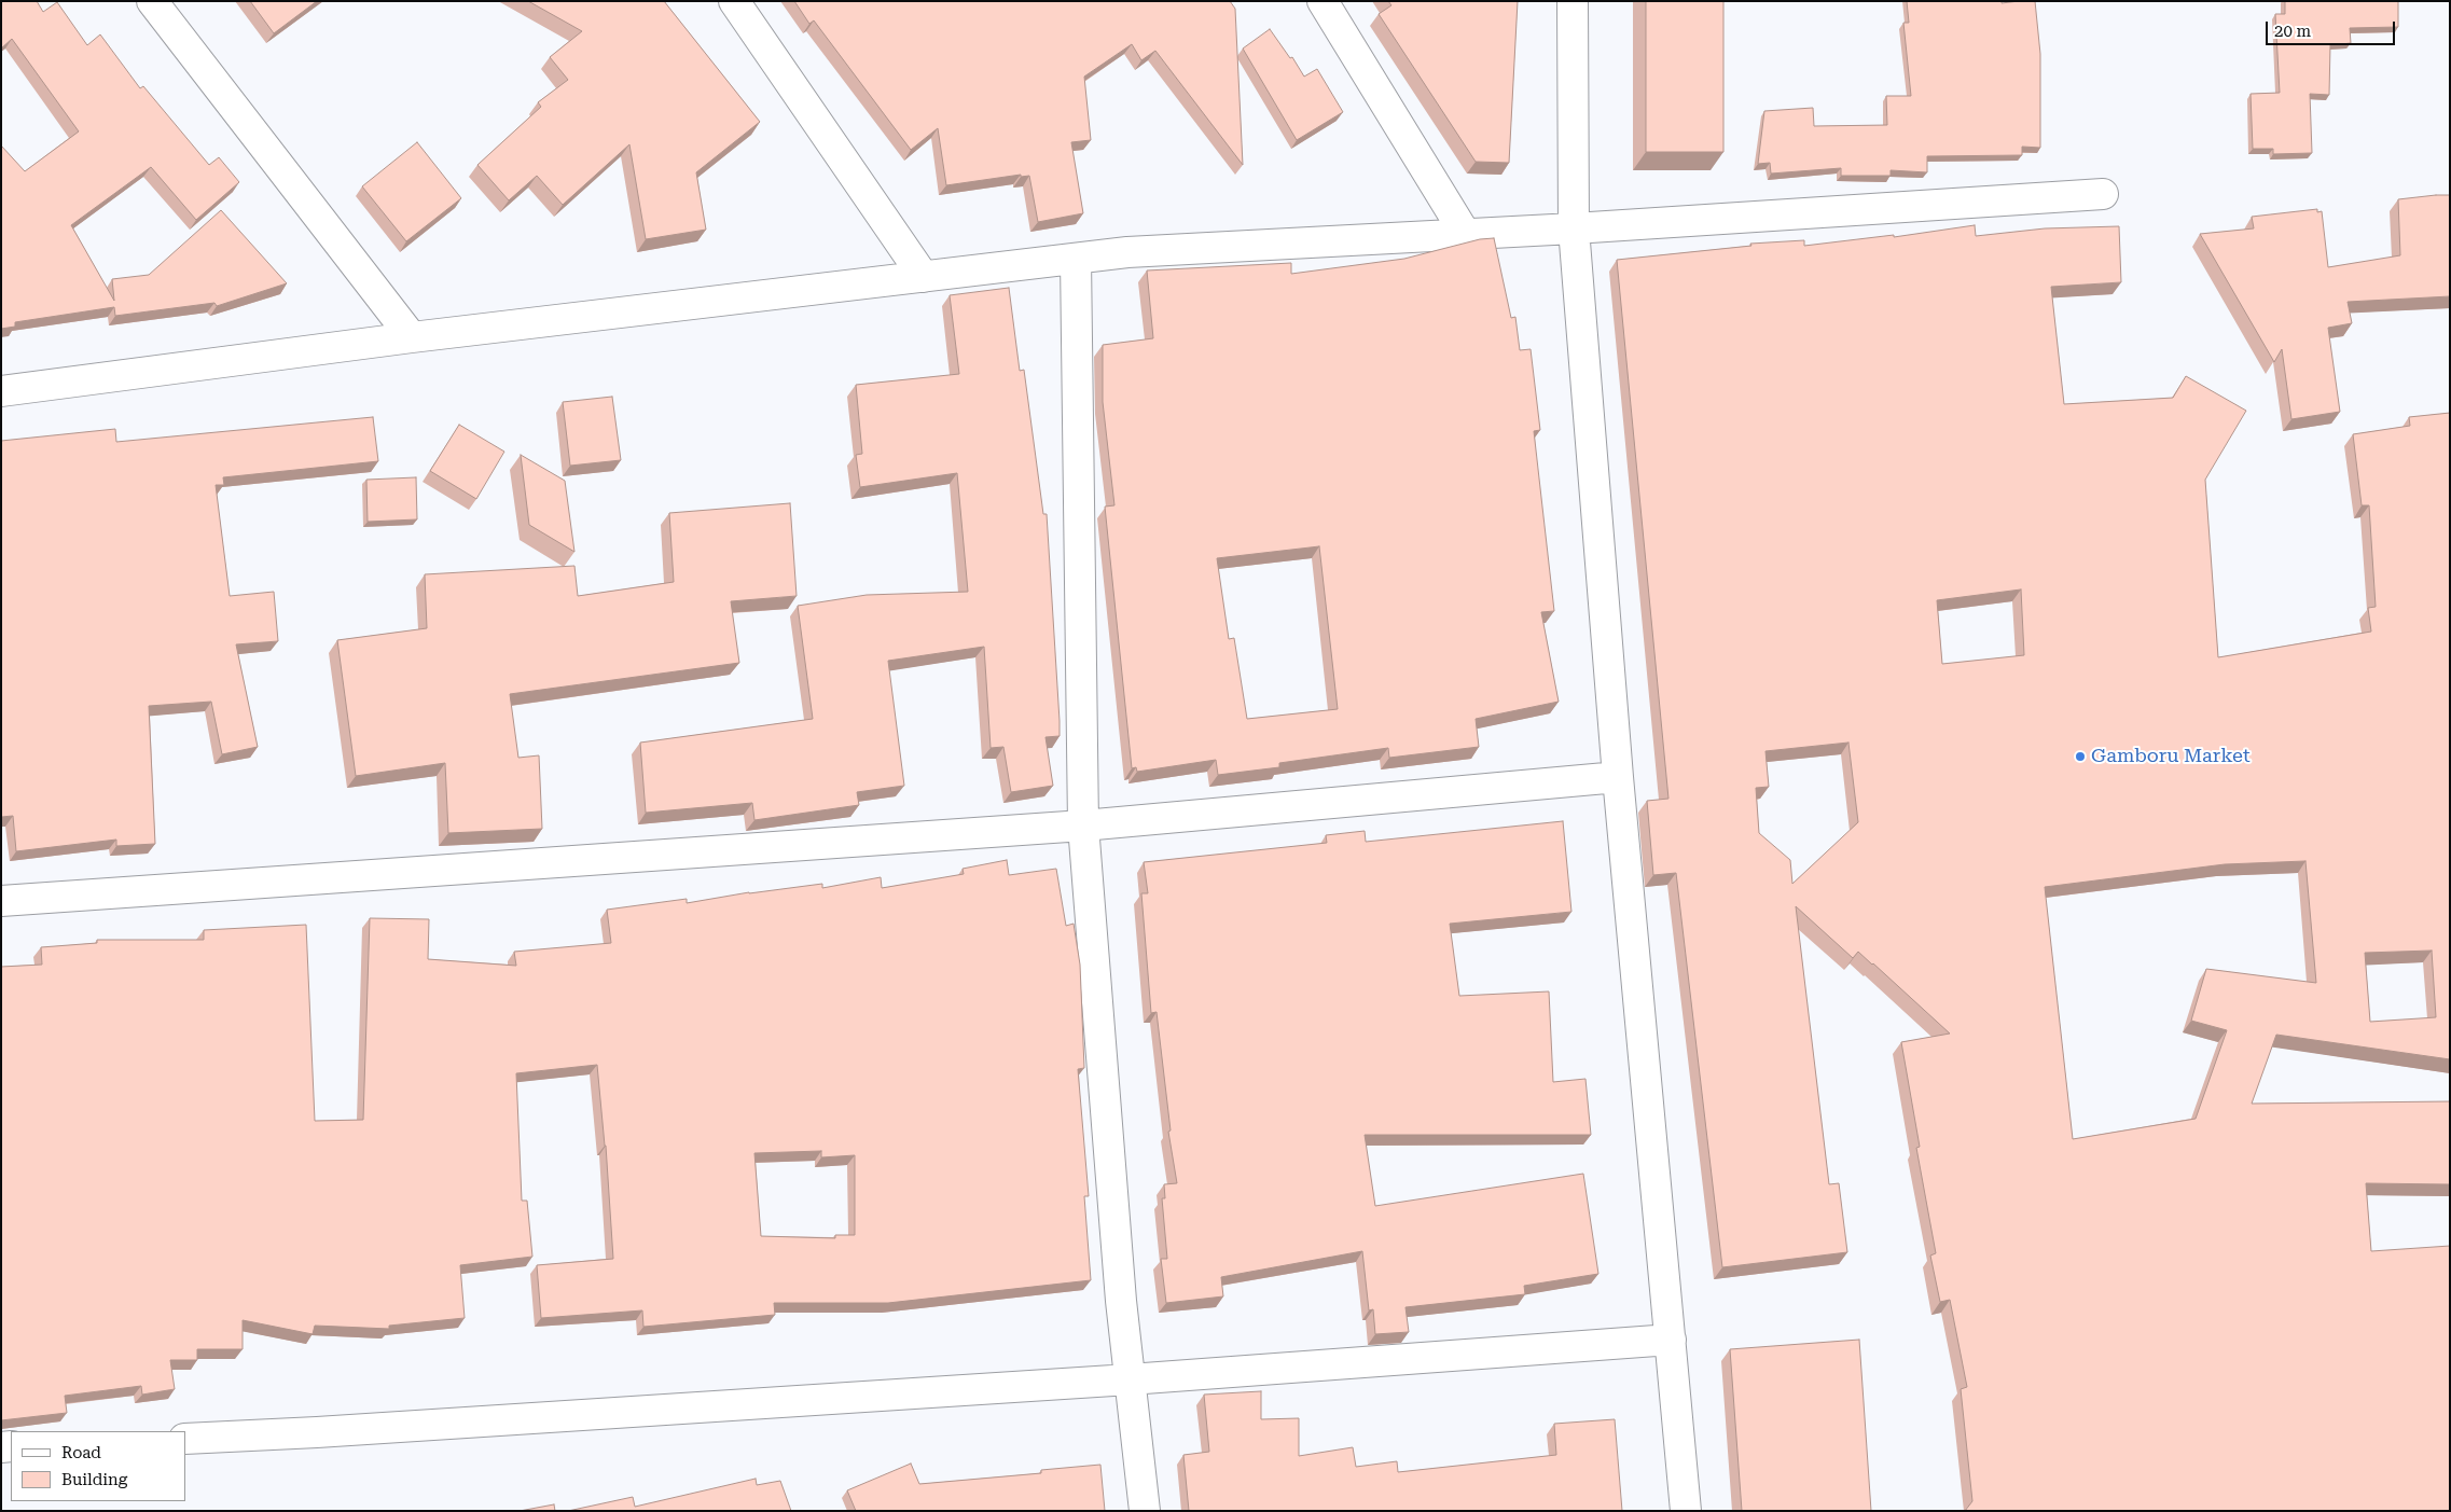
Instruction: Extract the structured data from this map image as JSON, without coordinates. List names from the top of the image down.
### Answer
{
  "places": ["Gamboru Market"],
  "legend": ["Road", "Building"],
  "scale_bar": "20 m"
}
